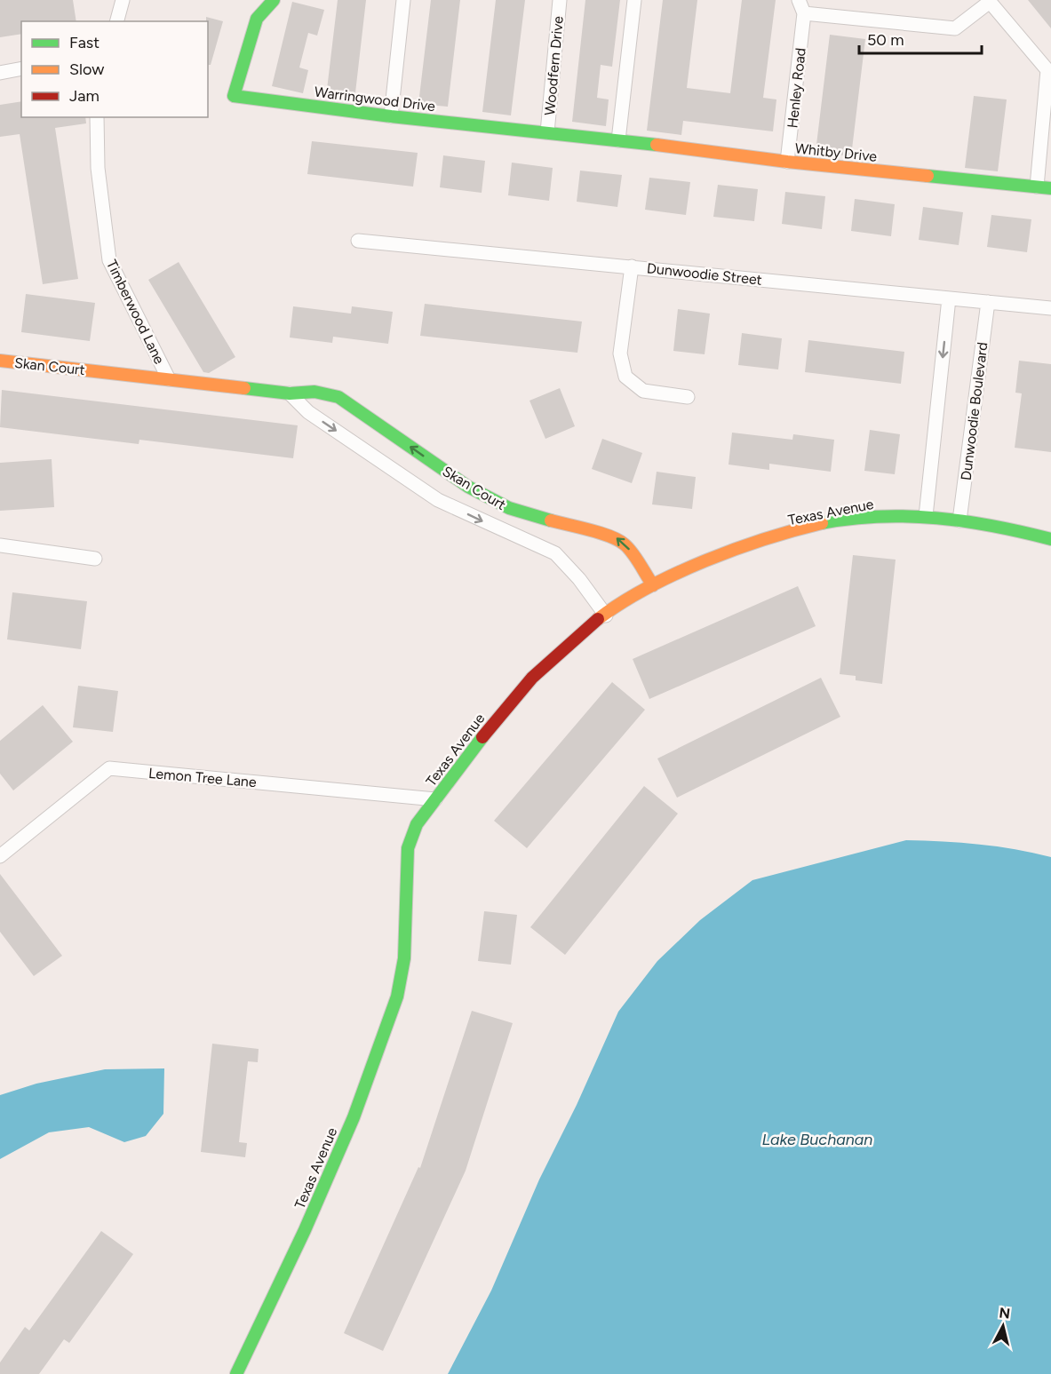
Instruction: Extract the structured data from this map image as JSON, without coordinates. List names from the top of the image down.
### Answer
{
  "streets": {
    "street": [
      "Woodfern Drive",
      "Henley Road",
      "Warringwood Drive",
      "Whitby Drive",
      "Dunwoodie Street",
      "Timberwood Lane",
      "Skan Court",
      "Dunwoodie Boulevard",
      "Texas Avenue",
      "Lemon Tree Lane"
    ]
  },
  "crossings": [
    ["Woodfern Drive", "Warringwood Drive"],
    ["Henley Road", "Whitby Drive"],
    ["Warringwood Drive", "Whitby Drive"],
    ["Dunwoodie Street", "Dunwoodie Boulevard"],
    ["Timberwood Lane", "Skan Court"],
    ["Skan Court", "Texas Avenue"],
    ["Dunwoodie Boulevard", "Texas Avenue"],
    ["Texas Avenue", "Lemon Tree Lane"]
  ],
  "water": ["Lake Buchanan"],
  "legend": ["Fast", "Slow", "Jam"],
  "scale_bar": "50 m",
  "north": "top"
}
